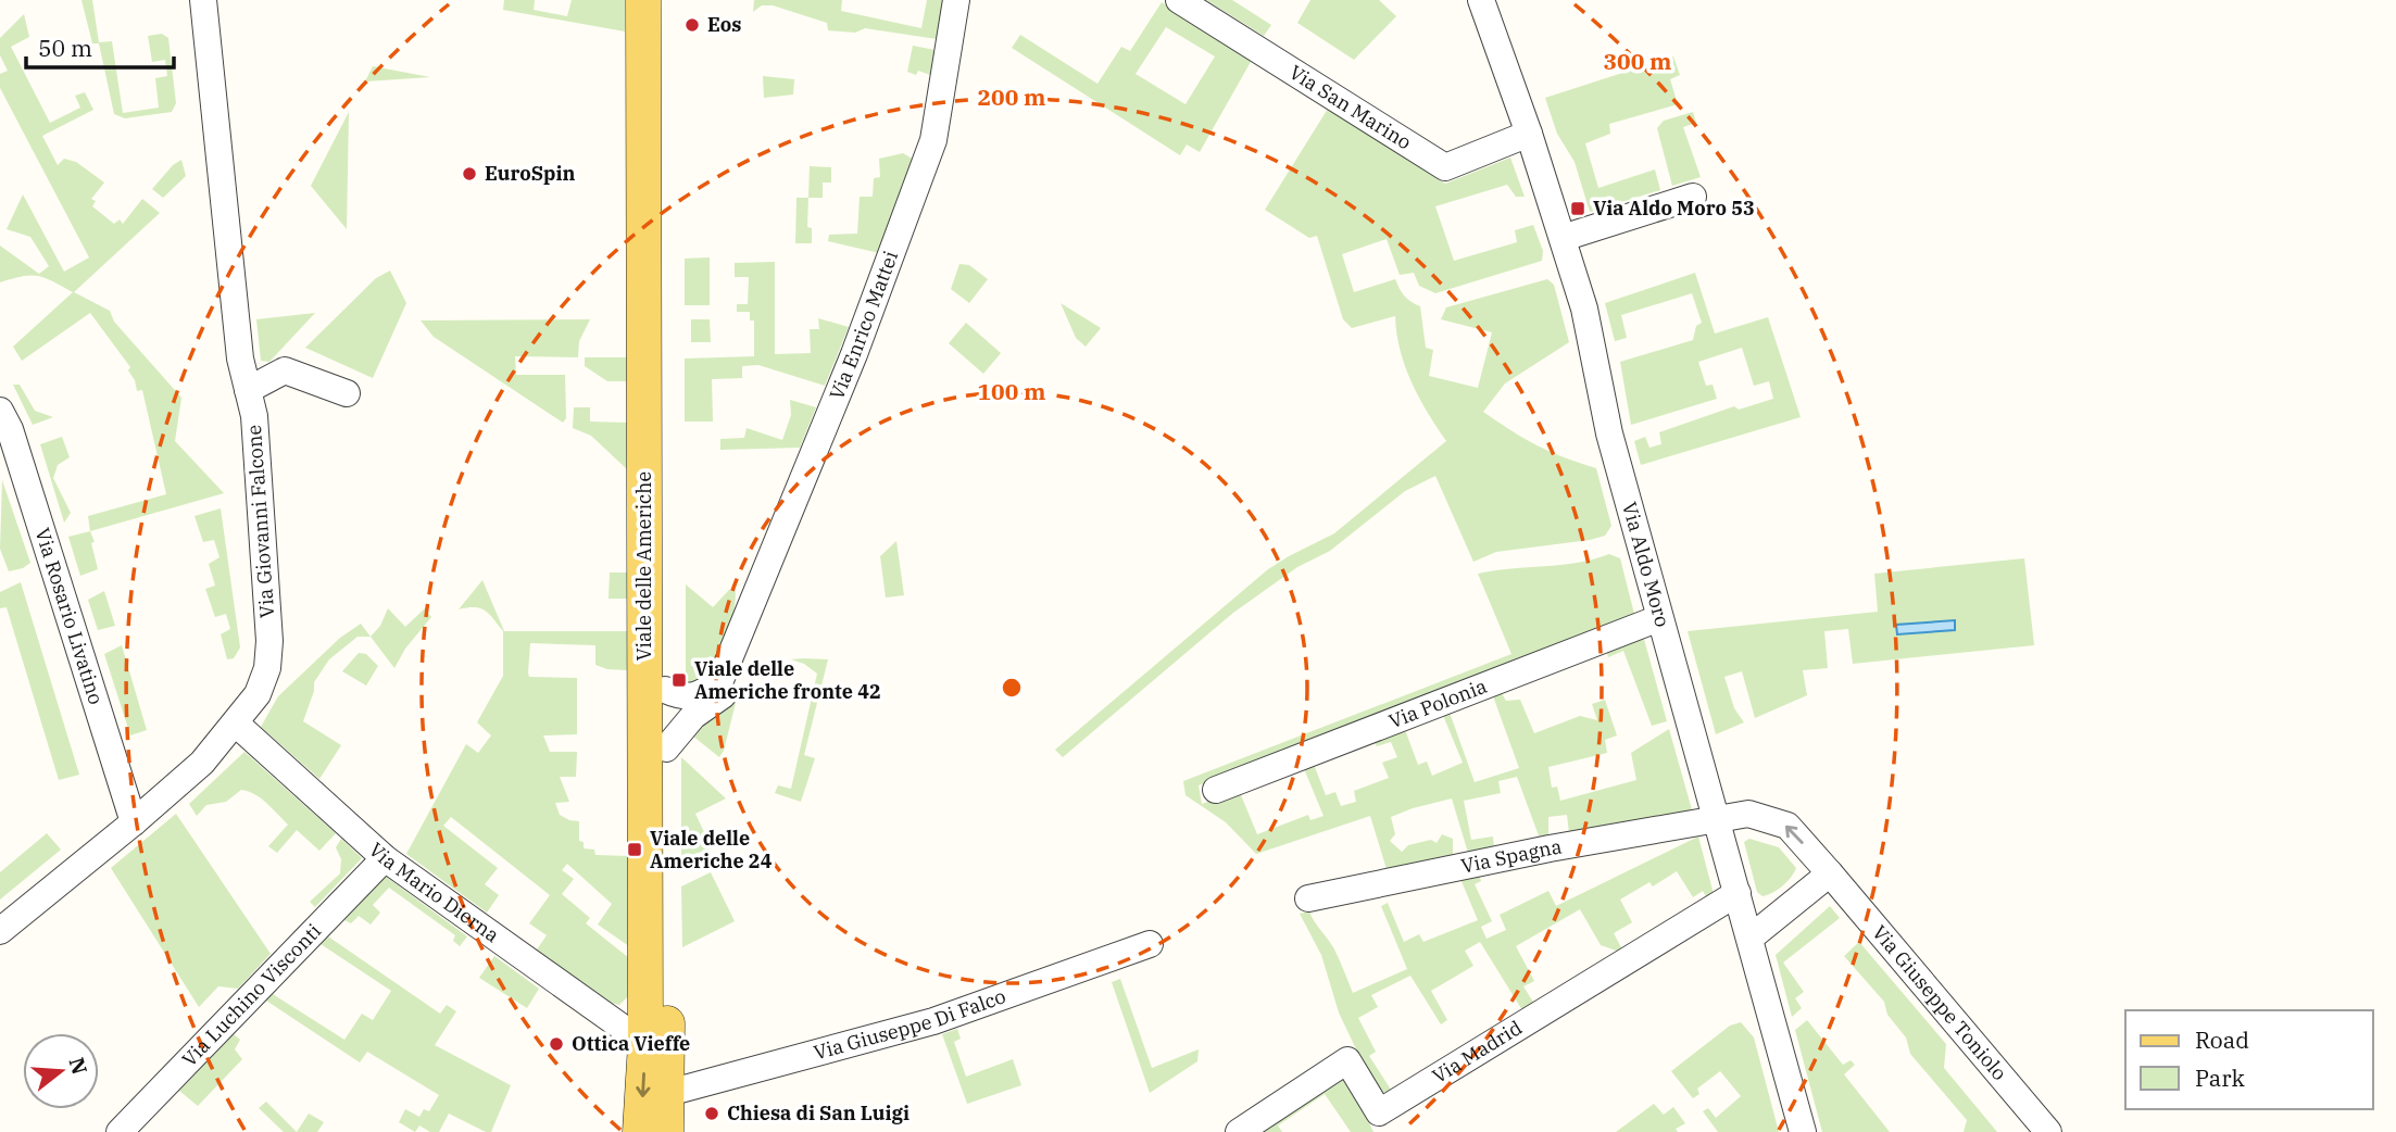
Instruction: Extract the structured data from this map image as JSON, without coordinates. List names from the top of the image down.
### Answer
{
  "streets": {
    "main road": ["Viale delle Americhe"],
    "street": [
      "Via San Marino",
      "Via Enrico Mattei",
      "Via Giovanni Falcone",
      "Via Aldo Moro",
      "Via Rosario Livatino",
      "Via Polonia",
      "Via Spagna",
      "Via Mario Dierna",
      "Via Luchino Visconti",
      "Via Giuseppe Toniolo",
      "Via Giuseppe Di Falco",
      "Via Madrid"
    ]
  },
  "crossings": [
    ["Via San Marino", "Via Aldo Moro"],
    ["Via Enrico Mattei", "Viale delle Americhe"],
    ["Via Giovanni Falcone", "Via Rosario Livatino"],
    ["Via Giovanni Falcone", "Via Mario Dierna"],
    ["Via Aldo Moro", "Via Polonia"],
    ["Via Aldo Moro", "Via Spagna"],
    ["Via Aldo Moro", "Via Madrid"],
    ["Viale delle Americhe", "Via Mario Dierna"],
    ["Viale delle Americhe", "Via Giuseppe Di Falco"],
    ["Via Spagna", "Via Giuseppe Toniolo"],
    ["Via Mario Dierna", "Via Luchino Visconti"]
  ],
  "places": {
    "other": [
      "Eos",
      "EuroSpin",
      "Ottica Vieffe",
      "Chiesa di San Luigi"
    ],
    "transit": ["Via Aldo Moro 53", "Viale delle Americhe fronte 42", "Viale delle Americhe 24"]
  },
  "legend": ["Road", "Park"],
  "scale_bar": "50 m",
  "north": "right",
  "rings": ["300 m", "200 m", "100 m"]
}
